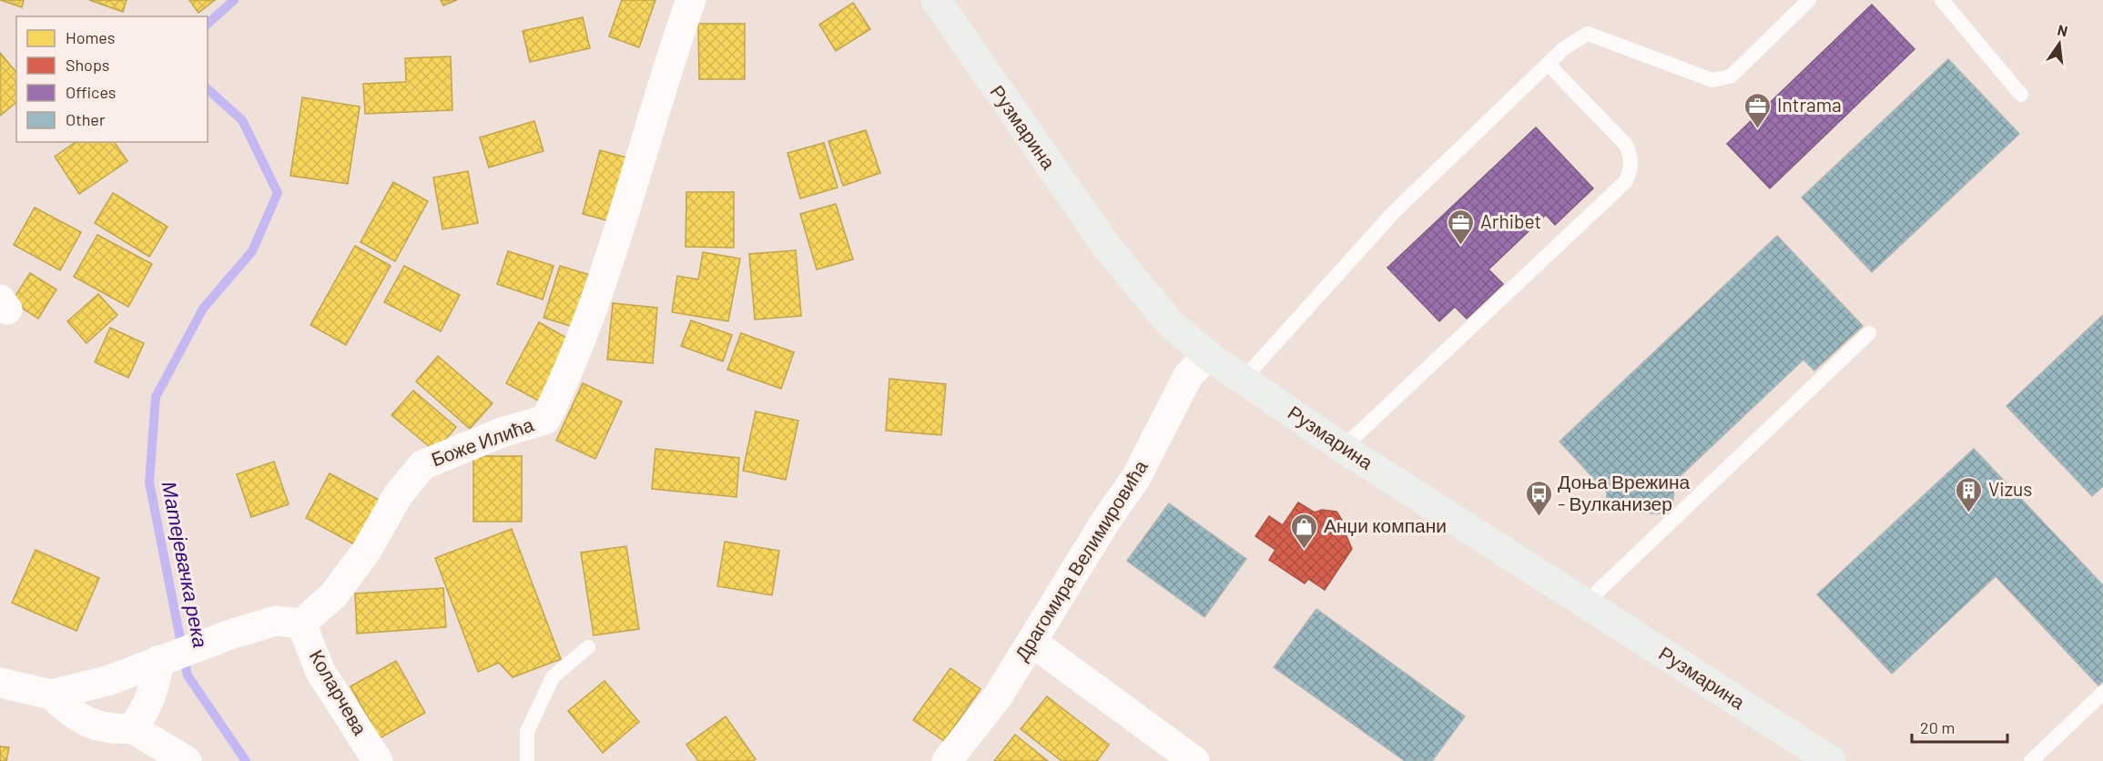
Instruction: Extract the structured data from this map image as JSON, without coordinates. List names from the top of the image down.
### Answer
{
  "streets": {
    "main road": ["Рузмарина"],
    "street": ["Боже Илића", "Драгомира Велимировића", "Коларчева"]
  },
  "crossings": [
    ["Рузмарина", "Драгомира Велимировића"],
    ["Боже Илића", "Коларчева"]
  ],
  "water": ["Матејевачка река"],
  "places": {
    "office": ["Intrama", "Arhibet"],
    "building": ["Vizus"],
    "bus stop": ["Доња Врежина - Вулканизер"],
    "shop": ["Анџи компани"]
  },
  "legend": [
    "Homes",
    "Shops",
    "Offices",
    "Other"
  ],
  "scale_bar": "20 m",
  "north": "top"
}
